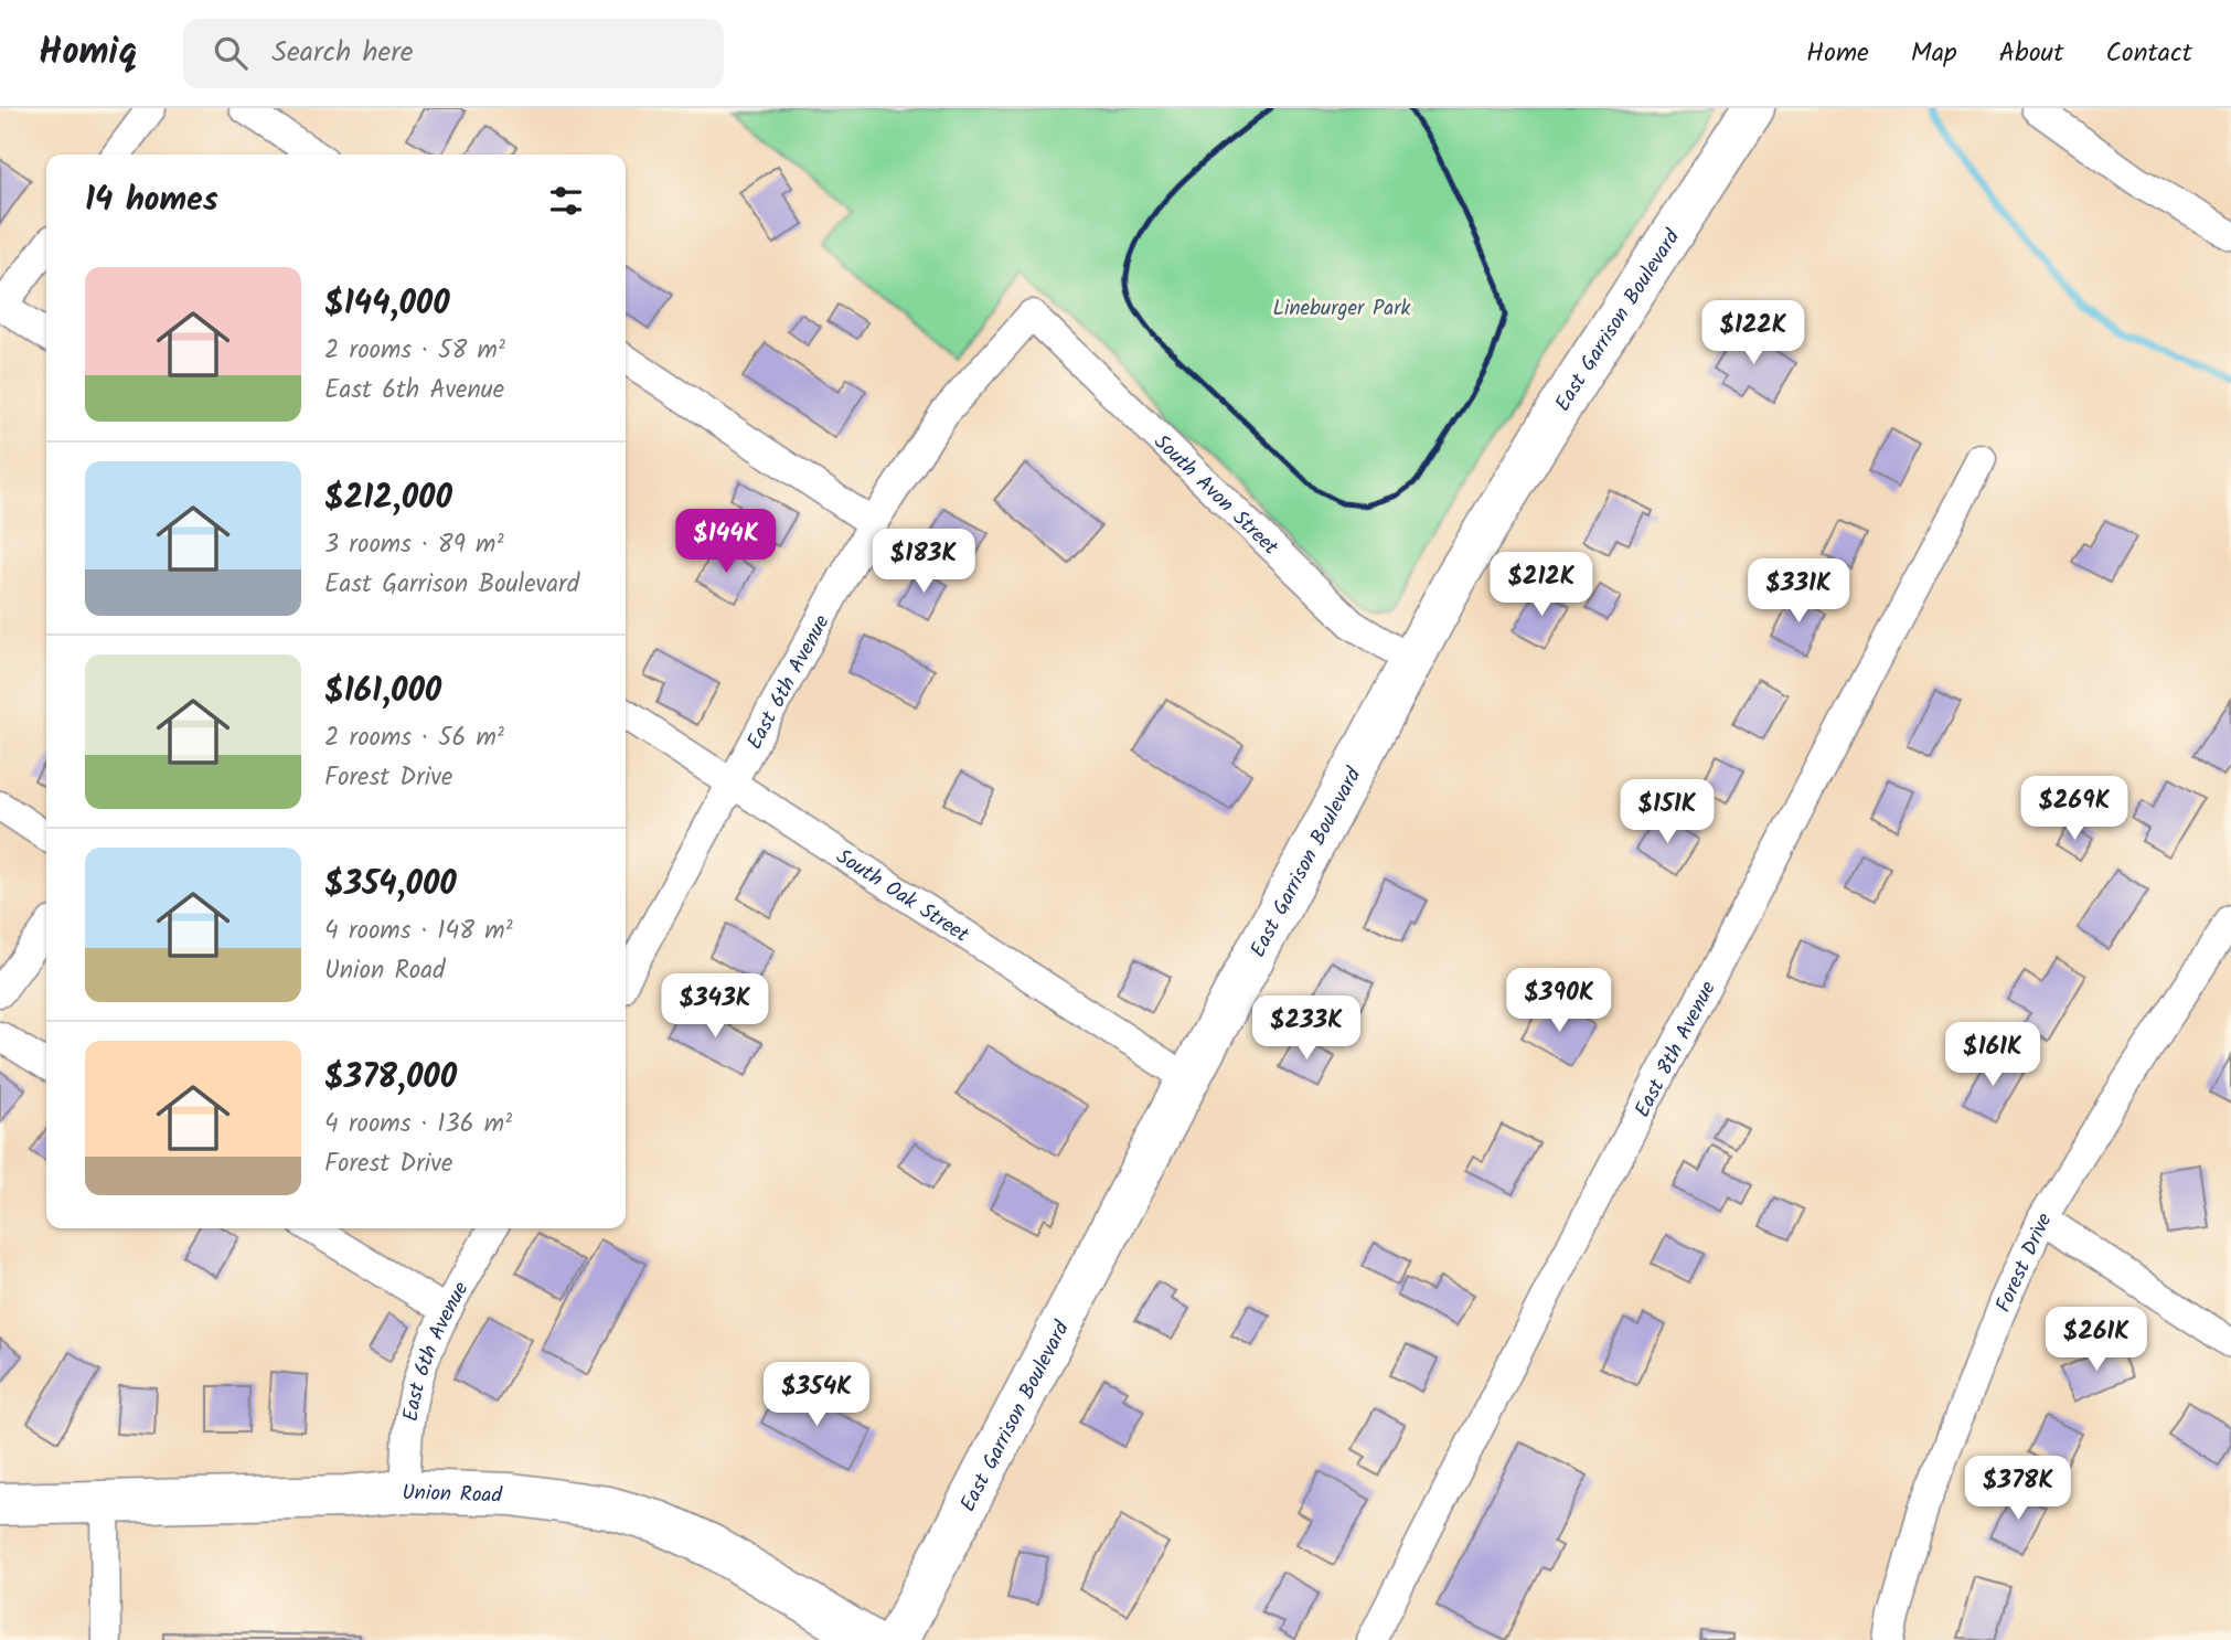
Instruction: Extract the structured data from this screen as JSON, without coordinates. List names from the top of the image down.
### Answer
{
  "streets": {
    "main road": ["East Garrison Boulevard", "Union Road"],
    "street": [
      "South Avon Street",
      "East 6th Avenue",
      "South Oak Street",
      "East 8th Avenue",
      "Forest Drive"
    ]
  },
  "crossings": [
    ["East Garrison Boulevard", "South Avon Street"],
    ["East Garrison Boulevard", "South Oak Street"],
    ["South Avon Street", "East 6th Avenue"],
    ["East 6th Avenue", "South Oak Street"],
    ["East 6th Avenue", "Union Road"]
  ],
  "parks": ["Lineburger Park"],
  "page": {
    "header": "Homiq",
    "search": "Search here",
    "nav": [
      "Home",
      "Map",
      "About",
      "Contact"
    ],
    "heading": "14 homes",
    "list": [
      {
        "name": "$144,000",
        "note": "2 rooms · 58 m² · East 6th Avenue"
      },
      {
        "name": "$212,000",
        "note": "3 rooms · 89 m² · East Garrison Boulevard"
      },
      {
        "name": "$161,000",
        "note": "2 rooms · 56 m² · Forest Drive"
      },
      {
        "name": "$354,000",
        "note": "4 rooms · 148 m² · Union Road"
      },
      {
        "name": "$378,000",
        "note": "4 rooms · 136 m² · Forest Drive"
      }
    ],
    "price": [
      "$122K",
      "$144K",
      "$183K",
      "$212K",
      "$331K",
      "$269K",
      "$151K",
      "$390K",
      "$343K",
      "$233K",
      "$161K",
      "$261K",
      "$354K",
      "$378K"
    ]
  }
}
